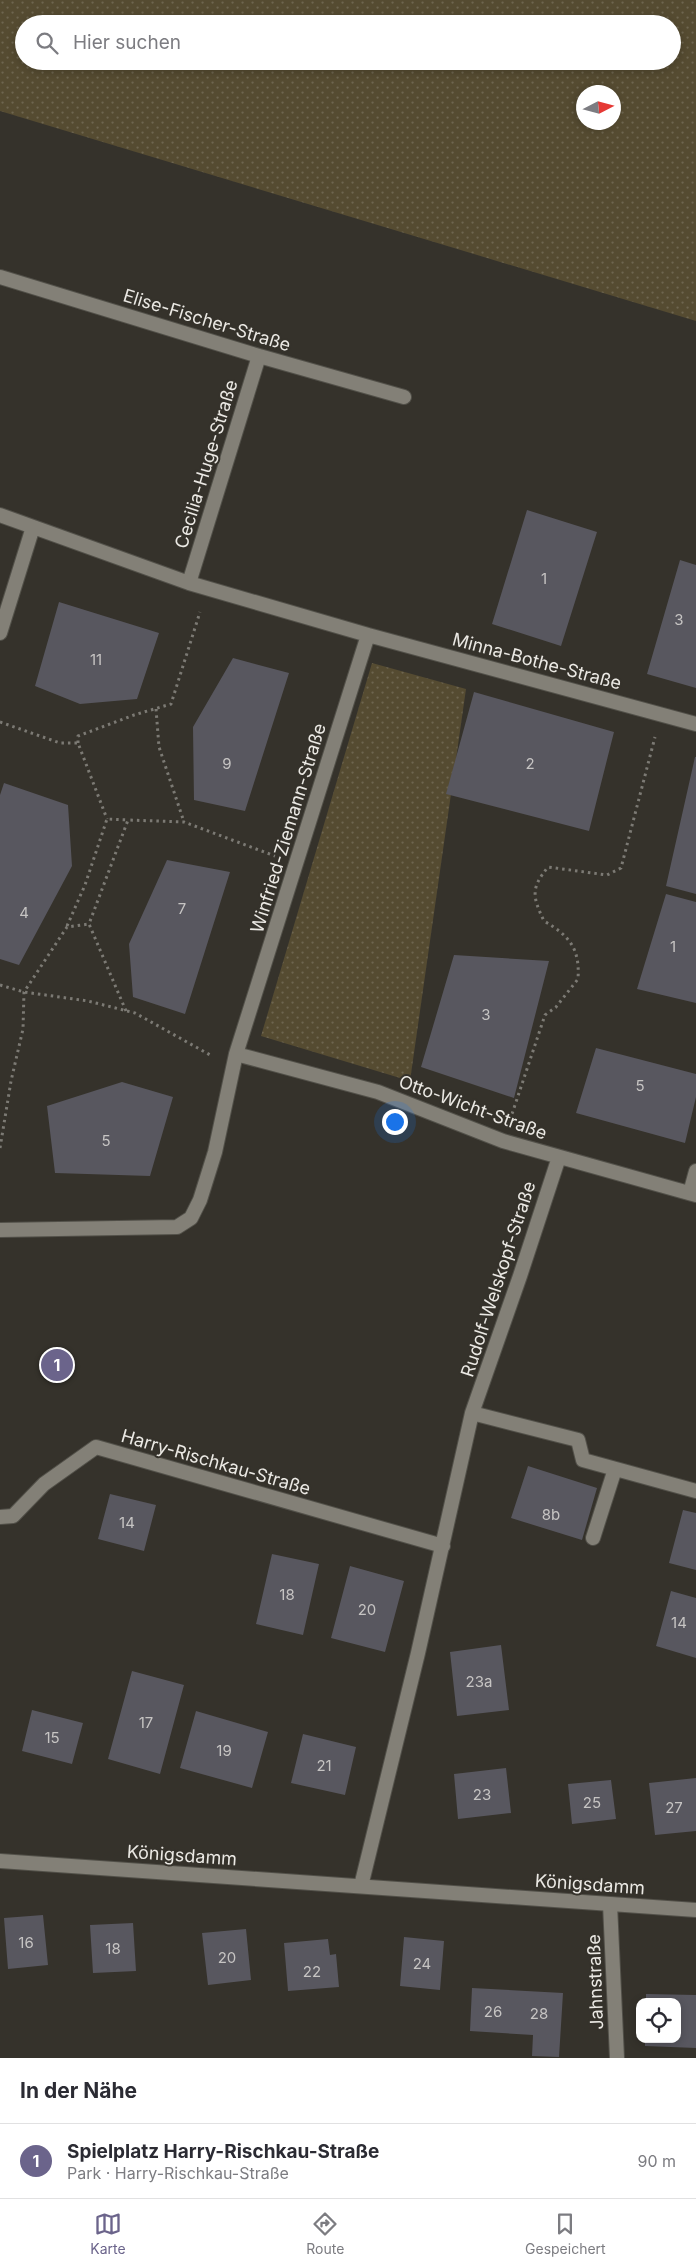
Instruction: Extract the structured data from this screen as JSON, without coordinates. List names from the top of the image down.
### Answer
{
  "streets": {
    "street": [
      "Elise-Fischer-Straße",
      "Cecilia-Huge-Straße",
      "Minna-Bothe-Straße",
      "Winfried-Ziemann-Straße",
      "Otto-Wicht-Straße",
      "Rudolf-Welskopf-Straße",
      "Harry-Rischkau-Straße",
      "Königsdamm",
      "Jahnstraße"
    ]
  },
  "crossings": [
    ["Elise-Fischer-Straße", "Cecilia-Huge-Straße"],
    ["Minna-Bothe-Straße", "Winfried-Ziemann-Straße"],
    ["Winfried-Ziemann-Straße", "Otto-Wicht-Straße"],
    ["Otto-Wicht-Straße", "Rudolf-Welskopf-Straße"],
    ["Rudolf-Welskopf-Straße", "Harry-Rischkau-Straße"],
    ["Rudolf-Welskopf-Straße", "Königsdamm"],
    ["Königsdamm", "Jahnstraße"]
  ],
  "house_numbers": [
    "1",
    "3",
    "11",
    "9",
    "2",
    "7",
    "4",
    "1",
    "3",
    "5",
    "5",
    "8b",
    "14",
    "18",
    "20",
    "14",
    "23a",
    "17",
    "15",
    "19",
    "21",
    "23",
    "25",
    "27",
    "16",
    "18",
    "20",
    "24",
    "22",
    "26",
    "28"
  ],
  "north": "right",
  "page": {
    "search": "Hier suchen",
    "pins": "1",
    "heading": "In der Nähe",
    "list": [
      {
        "mark": "1",
        "name": "Spielplatz Harry-Rischkau-Straße",
        "note": "Park · Harry-Rischkau-Straße",
        "value": "90 m"
      }
    ],
    "nav": ["Karte", "Route", "Gespeichert"]
  }
}
